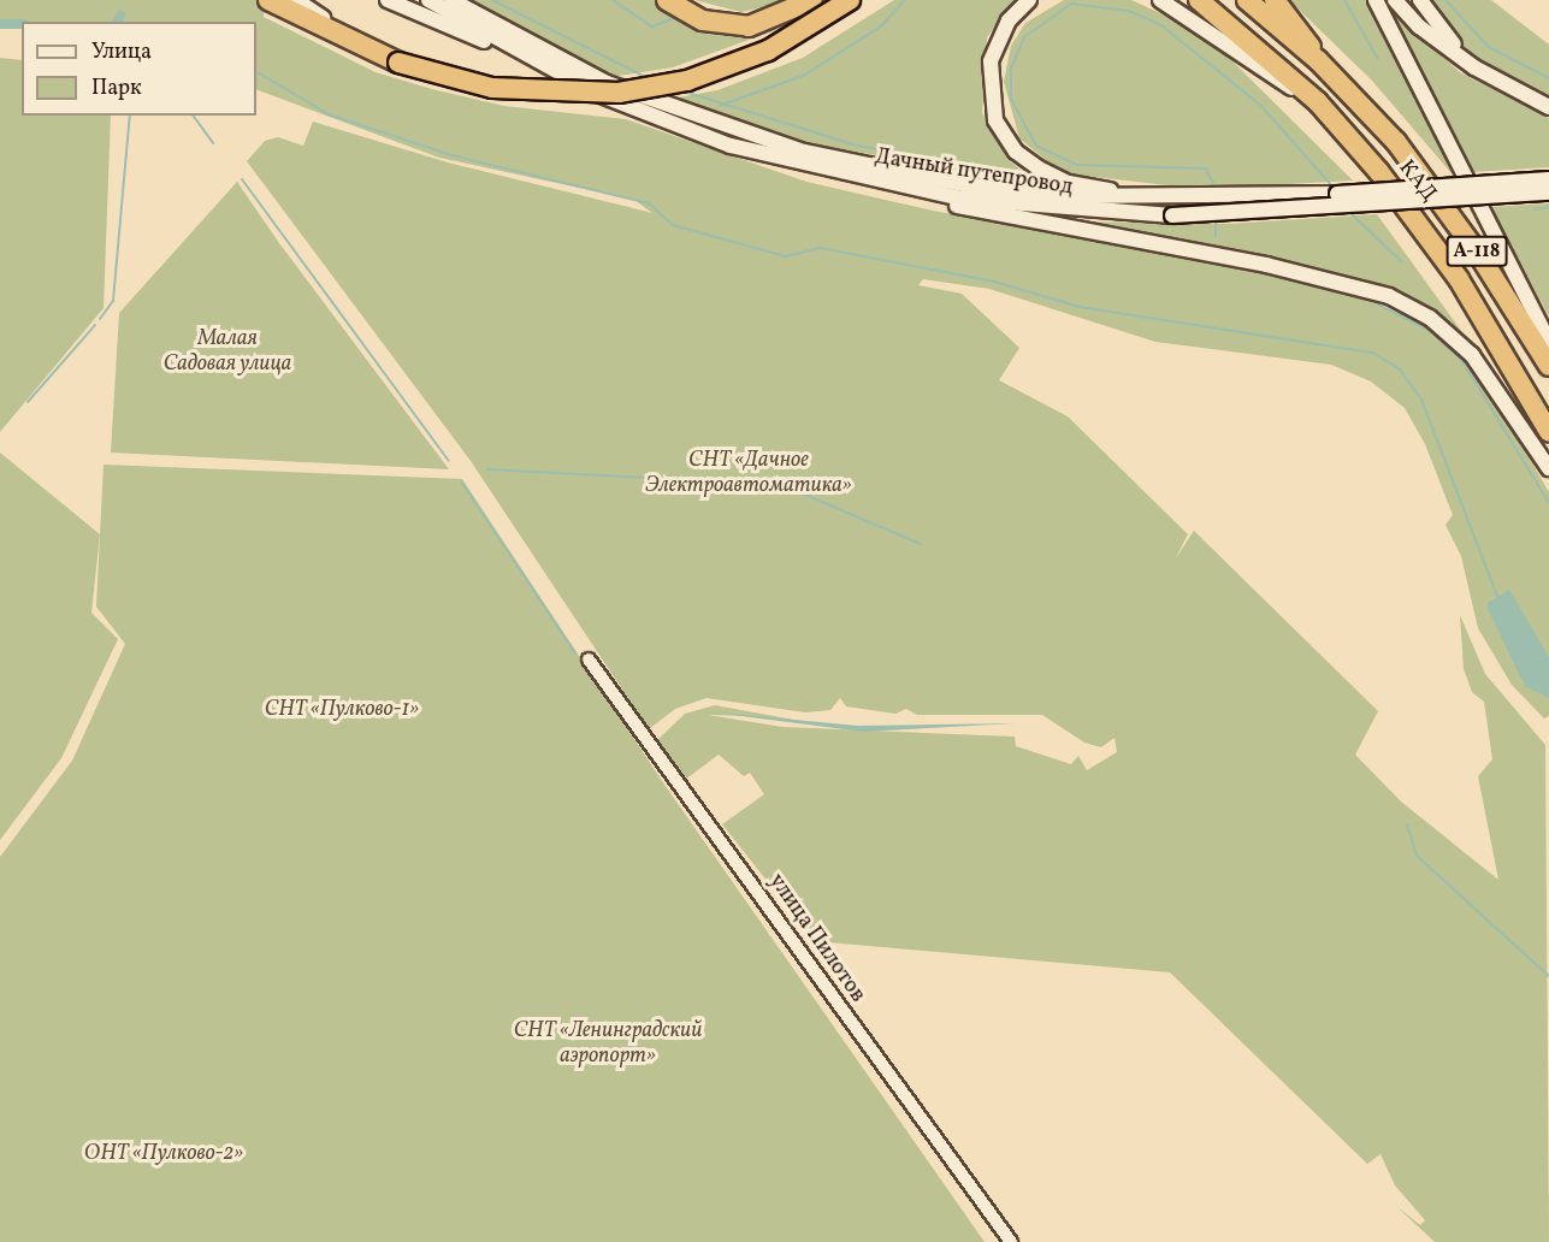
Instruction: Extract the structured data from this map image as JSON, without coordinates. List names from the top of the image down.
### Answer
{
  "streets": {
    "highway": ["КАД", "А-118"],
    "main road": ["Дачный путепровод"],
    "street": ["улица Пилотов"]
  },
  "parks": [
    "Малая Садовая улица",
    "СНТ «Дачное Электроавтоматика»",
    "СНТ «Пулково-1»",
    "СНТ «Ленинградский аэропорт»",
    "ОНТ «Пулково-2»"
  ],
  "legend": ["Улица", "Парк"]
}
